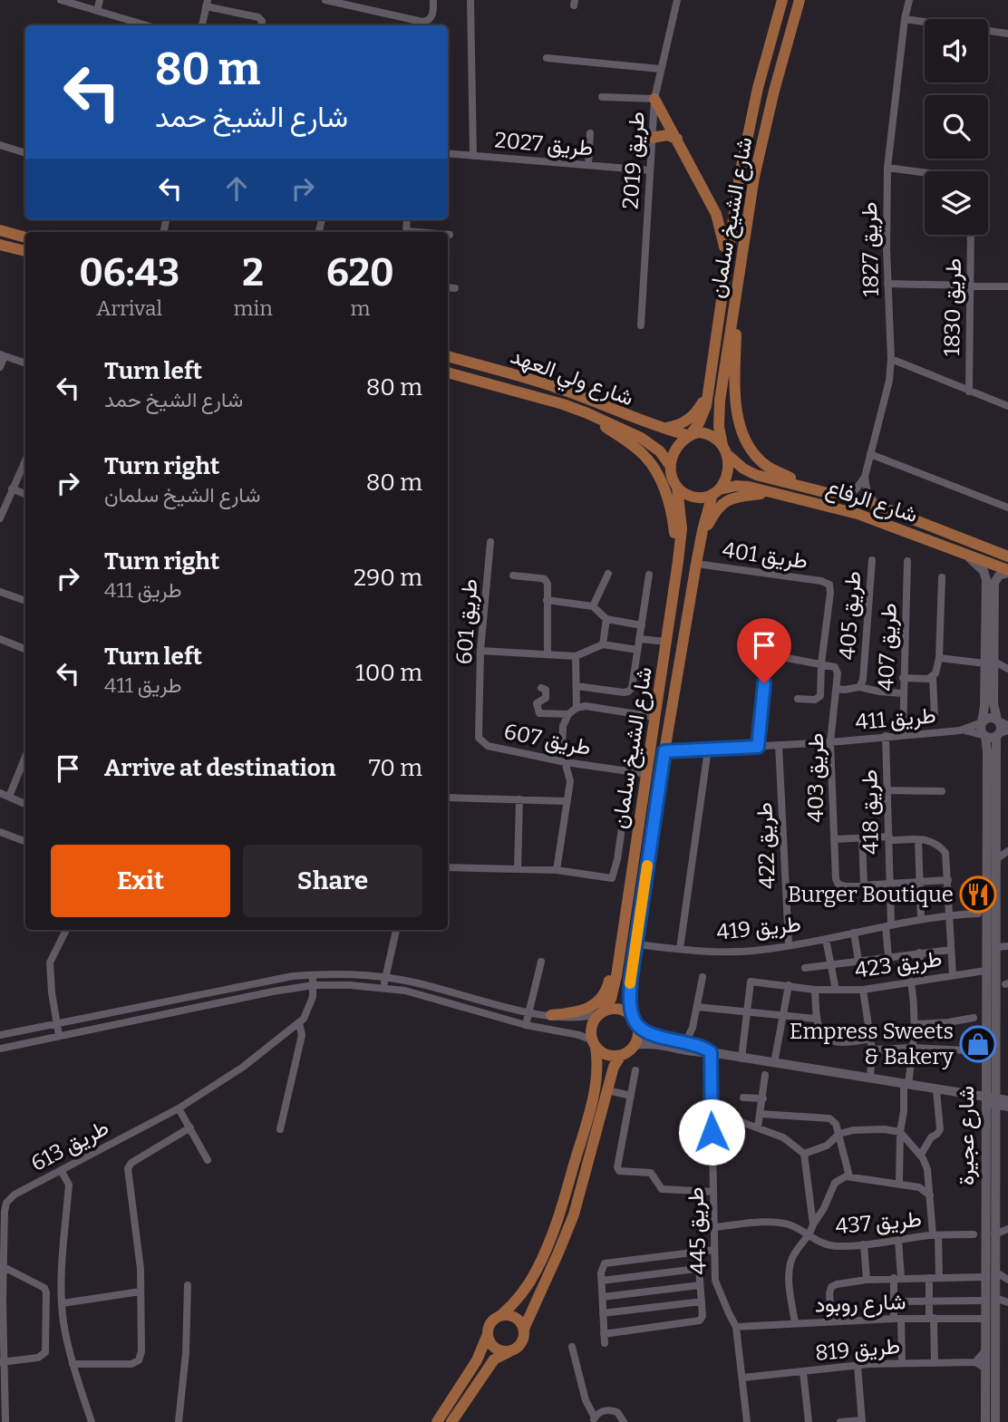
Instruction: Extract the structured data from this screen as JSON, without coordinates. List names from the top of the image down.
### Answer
{
  "streets": {
    "main road": ["شارع الشيخ سلمان", "شارع ولي العهد", "شارع الرفاع"],
    "street": [
      "طريق 2027",
      "طريق 2019",
      "طريق 1827",
      "طريق 1830",
      "طريق 401",
      "طريق 405",
      "طريق 601",
      "طريق 407",
      "طريق 411",
      "طريق 607",
      "طريق 403",
      "طريق 418",
      "طريق 422",
      "طريق 419",
      "طريق 423",
      "شارع عجيرة",
      "طريق 613",
      "طريق 437",
      "طريق 445",
      "شارع روبود",
      "طريق 819"
    ]
  },
  "crossings": [
    ["طريق 2027", "طريق 2019"],
    ["شارع الشيخ سلمان", "شارع ولي العهد"],
    ["شارع الشيخ سلمان", "شارع الرفاع"],
    ["شارع الشيخ سلمان", "طريق 401"],
    ["شارع الشيخ سلمان", "طريق 411"],
    ["شارع الشيخ سلمان", "طريق 607"],
    ["شارع الشيخ سلمان", "طريق 419"],
    ["شارع ولي العهد", "شارع الرفاع"],
    ["طريق 401", "طريق 403"],
    ["طريق 405", "طريق 403"],
    ["طريق 601", "طريق 607"],
    ["طريق 407", "طريق 411"],
    ["طريق 411", "طريق 403"],
    ["طريق 411", "طريق 418"],
    ["طريق 411", "طريق 422"],
    ["طريق 411", "شارع عجيرة"],
    ["طريق 418", "طريق 419"],
    ["طريق 422", "طريق 419"],
    ["طريق 419", "شارع عجيرة"],
    ["طريق 423", "شارع عجيرة"],
    ["شارع عجيرة", "طريق 437"],
    ["شارع عجيرة", "شارع روبود"],
    ["طريق 437", "طريق 445"],
    ["طريق 445", "شارع روبود"],
    ["طريق 445", "طريق 819"]
  ],
  "places": {
    "restaurant": ["Burger Boutique"],
    "shop": ["Empress Sweets & Bakery"]
  },
  "page": {
    "turn": ["80 m", "شارع الشيخ حمد"],
    "eta": [
      "06:43",
      "Arrival",
      "2",
      "min",
      "620",
      "m"
    ],
    "list": [
      {
        "name": "Turn left",
        "note": "شارع الشيخ حمد",
        "value": "80 m"
      },
      {
        "name": "Turn right",
        "note": "شارع الشيخ سلمان",
        "value": "80 m"
      },
      {
        "name": "Turn right",
        "note": "طريق 411",
        "value": "290 m"
      },
      {
        "name": "Turn left",
        "note": "طريق 411",
        "value": "100 m"
      },
      {
        "name": "Arrive at destination",
        "value": "70 m"
      }
    ],
    "buttons": ["Exit", "Share"]
  }
}
